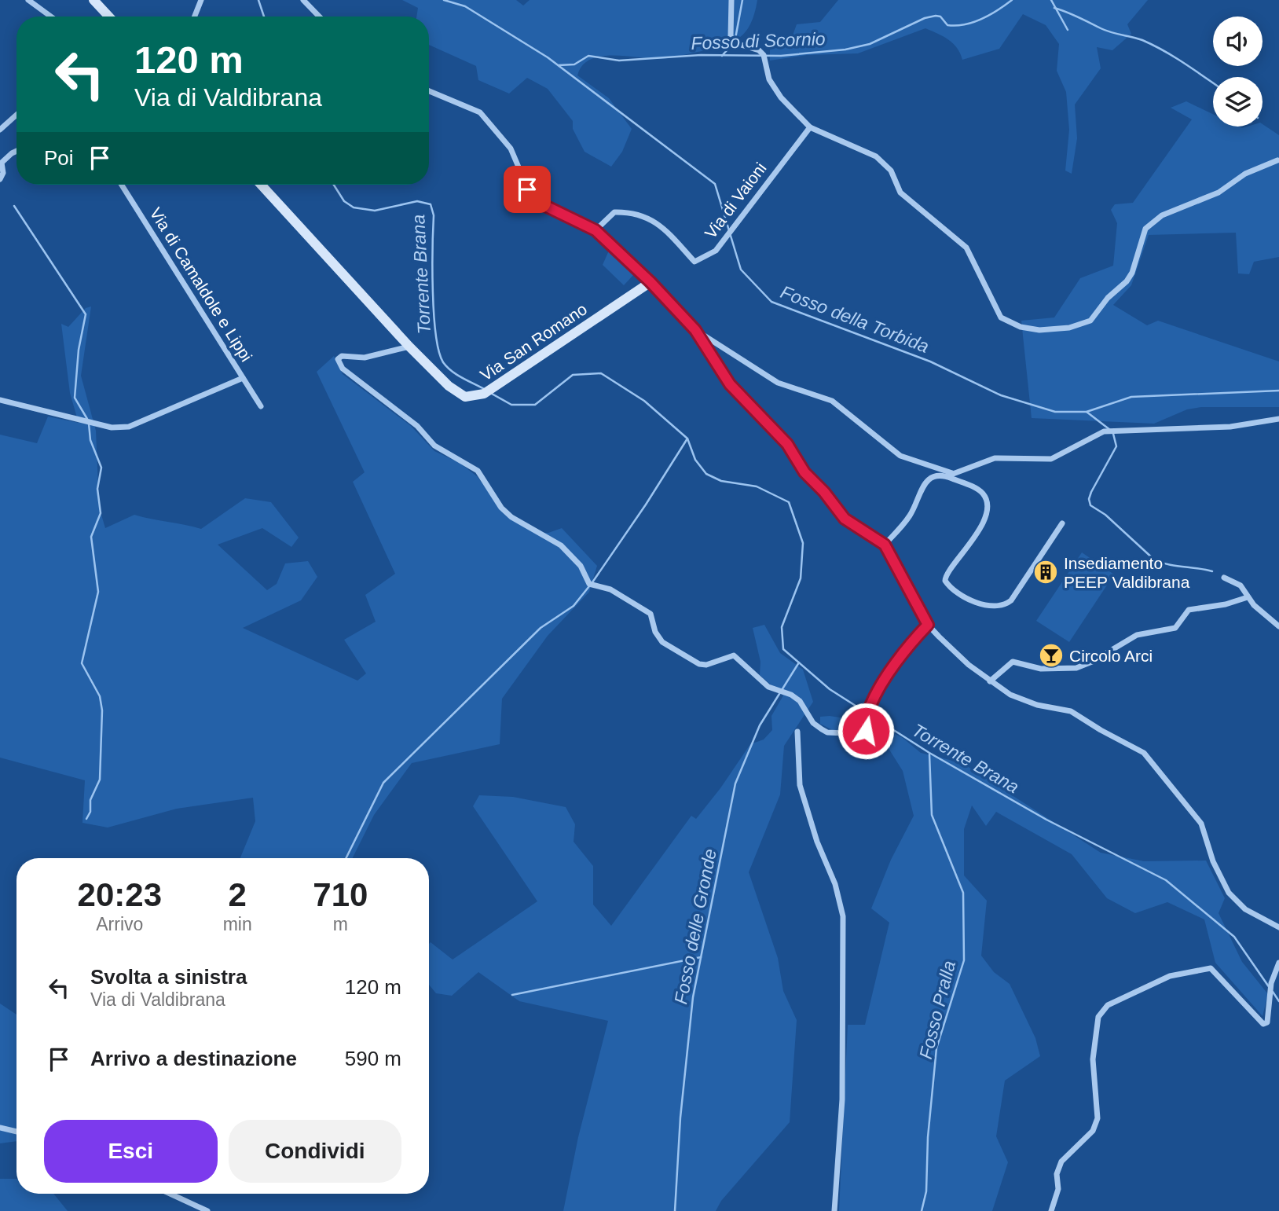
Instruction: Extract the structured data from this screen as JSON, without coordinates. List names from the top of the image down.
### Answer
{
  "streets": {
    "street": ["Via di Vaioni", "Via di Camaldole e Lippi", "Via San Romano"]
  },
  "water": [
    "Fosso di Scornio",
    "Torrente Brana",
    "Fosso della Torbida",
    "Fosso delle Gronde",
    "Fosso Pralla"
  ],
  "places": {
    "building": ["Insediamento PEEP Valdibrana"],
    "bar": ["Circolo Arci"]
  },
  "page": {
    "turn": ["120 m", "Via di Valdibrana"],
    "then": "Poi",
    "eta": [
      "20:23",
      "Arrivo",
      "2",
      "min",
      "710",
      "m"
    ],
    "list": [
      {
        "name": "Svolta a sinistra",
        "note": "Via di Valdibrana",
        "value": "120 m"
      },
      {
        "name": "Arrivo a destinazione",
        "value": "590 m"
      }
    ],
    "buttons": ["Esci", "Condividi"]
  }
}
